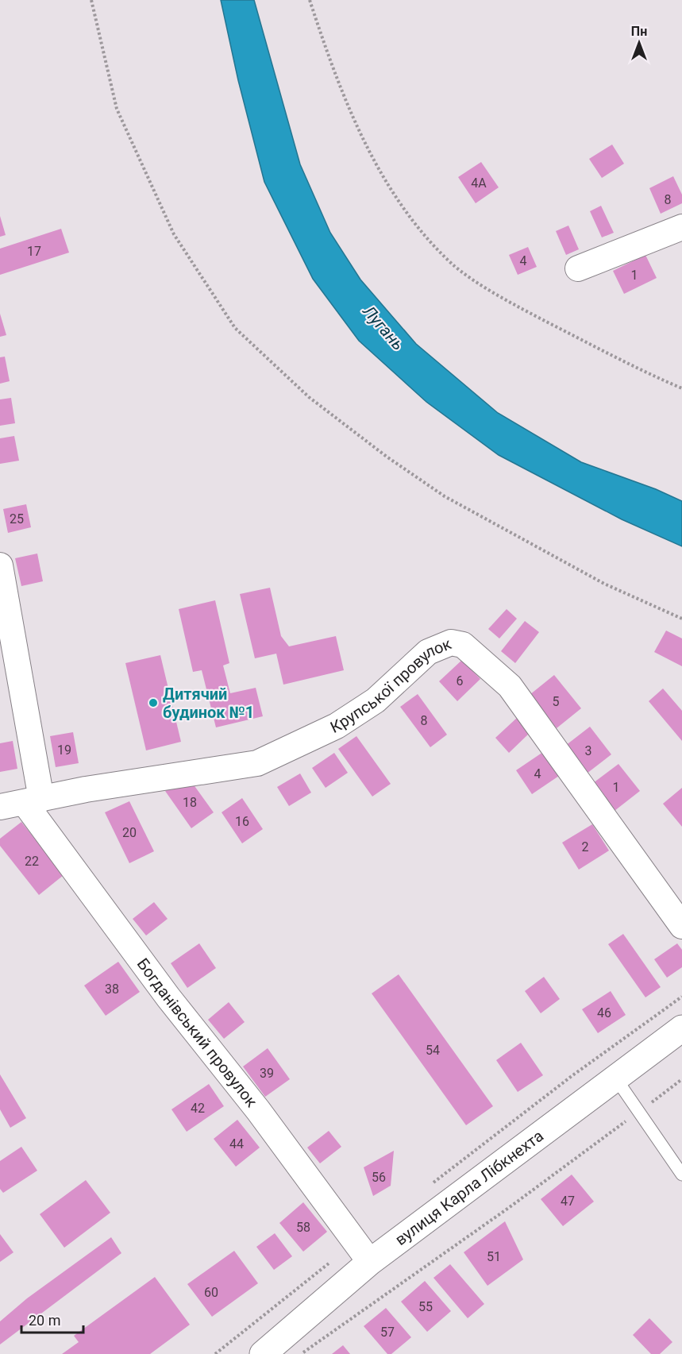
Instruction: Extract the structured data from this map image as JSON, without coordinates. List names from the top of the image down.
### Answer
{
  "streets": {
    "street": ["Крупської провулок", "Богданівський провулок", "вулиця Карла Лібкнехта"]
  },
  "crossings": [
    ["Крупської провулок", "Богданівський провулок"],
    ["Богданівський провулок", "вулиця Карла Лібкнехта"]
  ],
  "water": ["Лугань"],
  "places": ["Дитячий будинок №1"],
  "house_numbers": [
    "4А",
    "8",
    "17",
    "4",
    "1",
    "25",
    "6",
    "5",
    "8",
    "19",
    "3",
    "4",
    "1",
    "18",
    "16",
    "20",
    "2",
    "22",
    "38",
    "46",
    "54",
    "39",
    "42",
    "44",
    "56",
    "47",
    "58",
    "51",
    "60",
    "55",
    "57"
  ],
  "scale_bar": "20 m",
  "north": "top"
}
